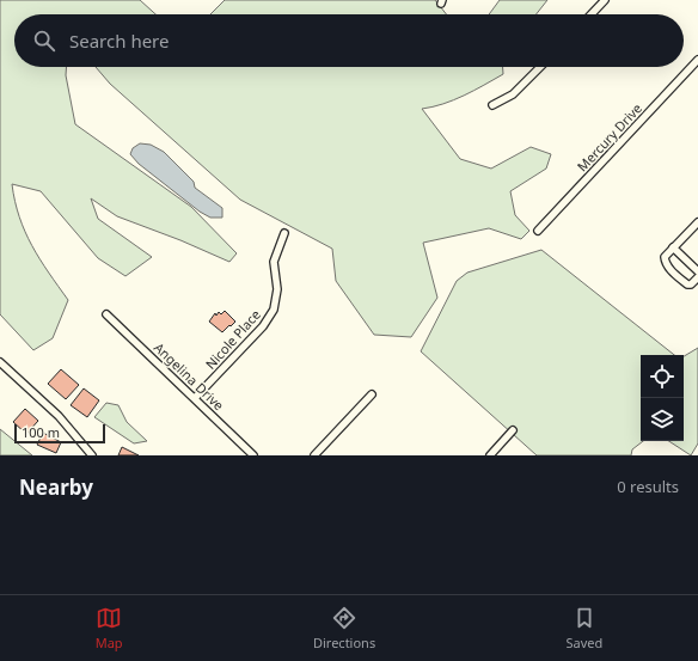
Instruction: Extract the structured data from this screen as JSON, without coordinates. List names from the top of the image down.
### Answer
{
  "streets": {
    "street": ["Mercury Drive", "Nicole Place", "Angelina Drive"]
  },
  "crossings": [
    ["Nicole Place", "Angelina Drive"]
  ],
  "scale_bar": "100 m",
  "page": {
    "search": "Search here",
    "scale": "100 m",
    "heading": ["Nearby", "0 results"],
    "nav": ["Map", "Directions", "Saved"]
  }
}
